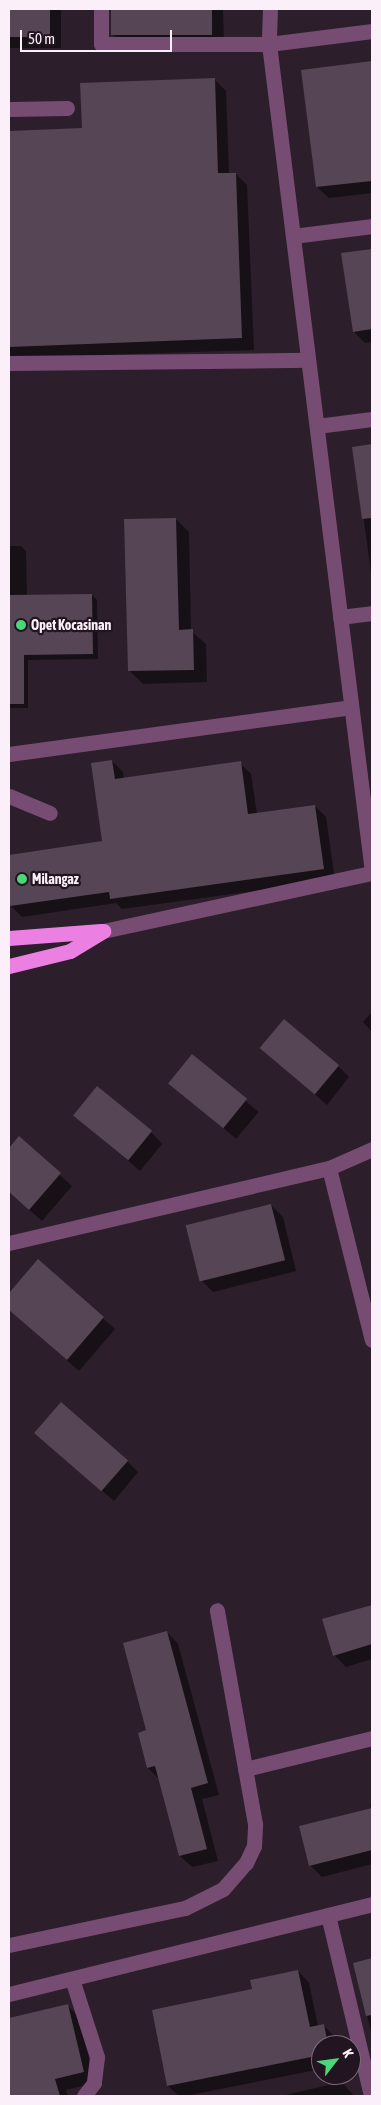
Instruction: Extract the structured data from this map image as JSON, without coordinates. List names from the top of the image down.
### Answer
{
  "places": ["Opet Kocasinan", "Milangaz"],
  "scale_bar": "50 m",
  "north": "top right"
}
